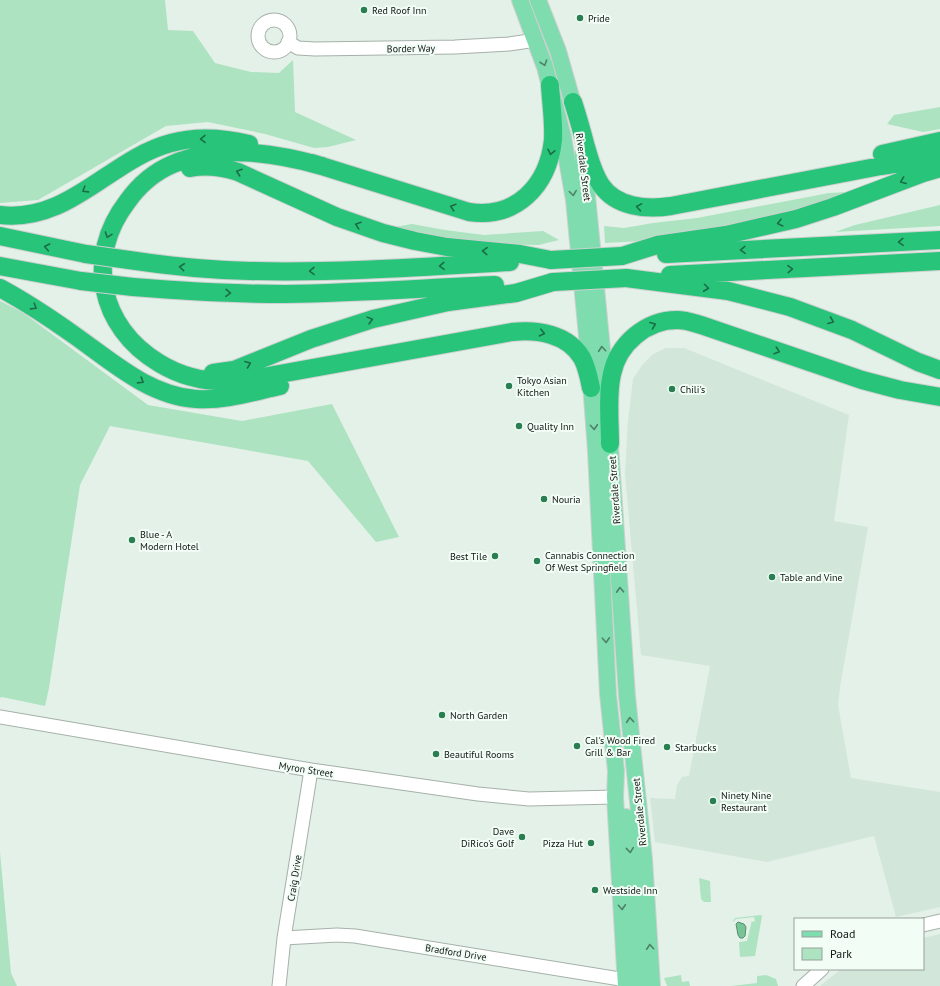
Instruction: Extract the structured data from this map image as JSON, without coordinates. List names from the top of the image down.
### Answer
{
  "streets": {
    "main road": ["Riverdale Street"],
    "street": [
      "Border Way",
      "Myron Street",
      "Craig Drive",
      "Bradford Drive"
    ]
  },
  "crossings": [
    ["Border Way", "Riverdale Street"],
    ["Riverdale Street", "Myron Street"],
    ["Riverdale Street", "Bradford Drive"],
    ["Myron Street", "Craig Drive"],
    ["Craig Drive", "Bradford Drive"]
  ],
  "places": [
    "Red Roof Inn",
    "Pride",
    "Tokyo Asian Kitchen",
    "Chili's",
    "Quality Inn",
    "Nouria",
    "Blue - A Modern Hotel",
    "Best Tile",
    "Cannabis Connection Of West Springfield",
    "Table and Vine",
    "North Garden",
    "Cal's Wood Fired Grill & Bar",
    "Starbucks",
    "Beautiful Rooms",
    "Ninety Nine Restaurant",
    "Dave DiRico's Golf",
    "Pizza Hut",
    "Westside Inn"
  ],
  "legend": ["Road", "Park"]
}
